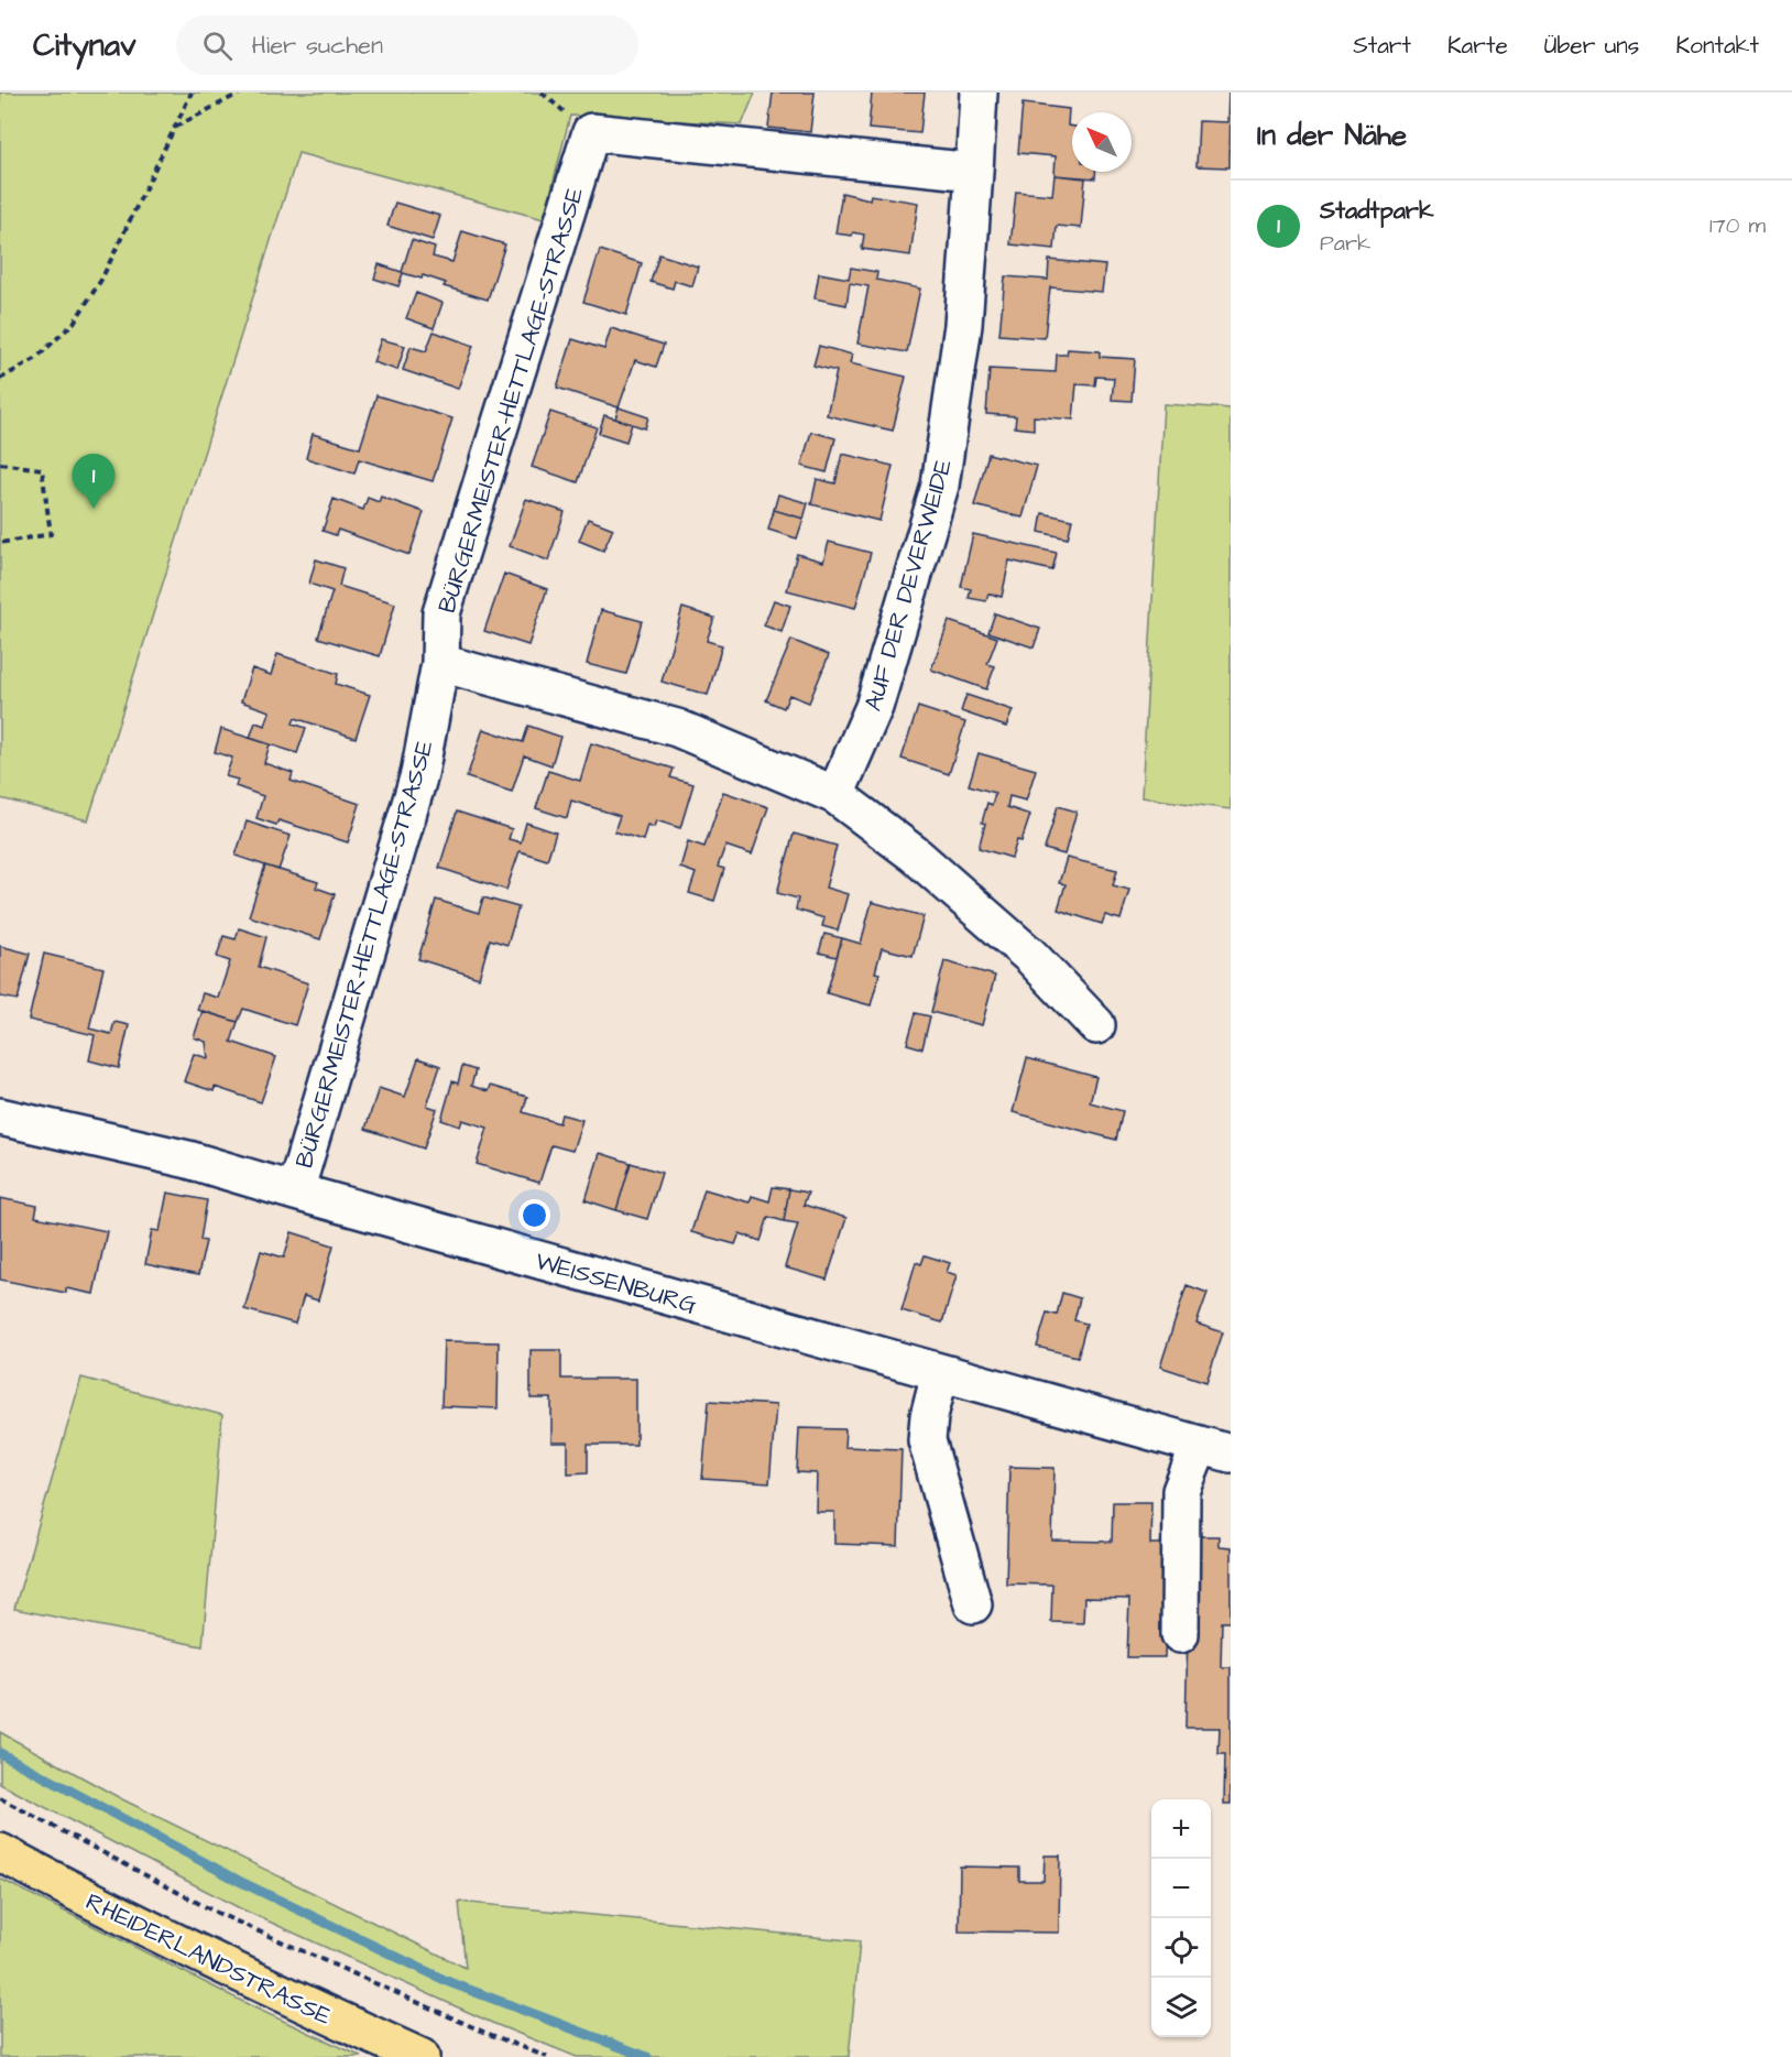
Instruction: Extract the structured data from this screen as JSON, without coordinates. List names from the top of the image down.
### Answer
{
  "streets": {
    "main road": ["RHEIDERLANDSTRASSE"],
    "street": ["BÜRGERMEISTER-HETTLAGE-STRASSE", "AUF DER DEVERWEIDE", "WEISSENBURG"]
  },
  "crossings": [
    ["BÜRGERMEISTER-HETTLAGE-STRASSE", "AUF DER DEVERWEIDE"],
    ["BÜRGERMEISTER-HETTLAGE-STRASSE", "WEISSENBURG"]
  ],
  "north": "top left",
  "page": {
    "header": "Citynav",
    "search": "Hier suchen",
    "nav": [
      "Start",
      "Karte",
      "Über uns",
      "Kontakt"
    ],
    "heading": "In der Nähe",
    "list": [
      {
        "mark": "1",
        "name": "Stadtpark",
        "note": "Park",
        "value": "170 m"
      }
    ],
    "pins": "1",
    "map_buttons": ["+", "−"]
  }
}
